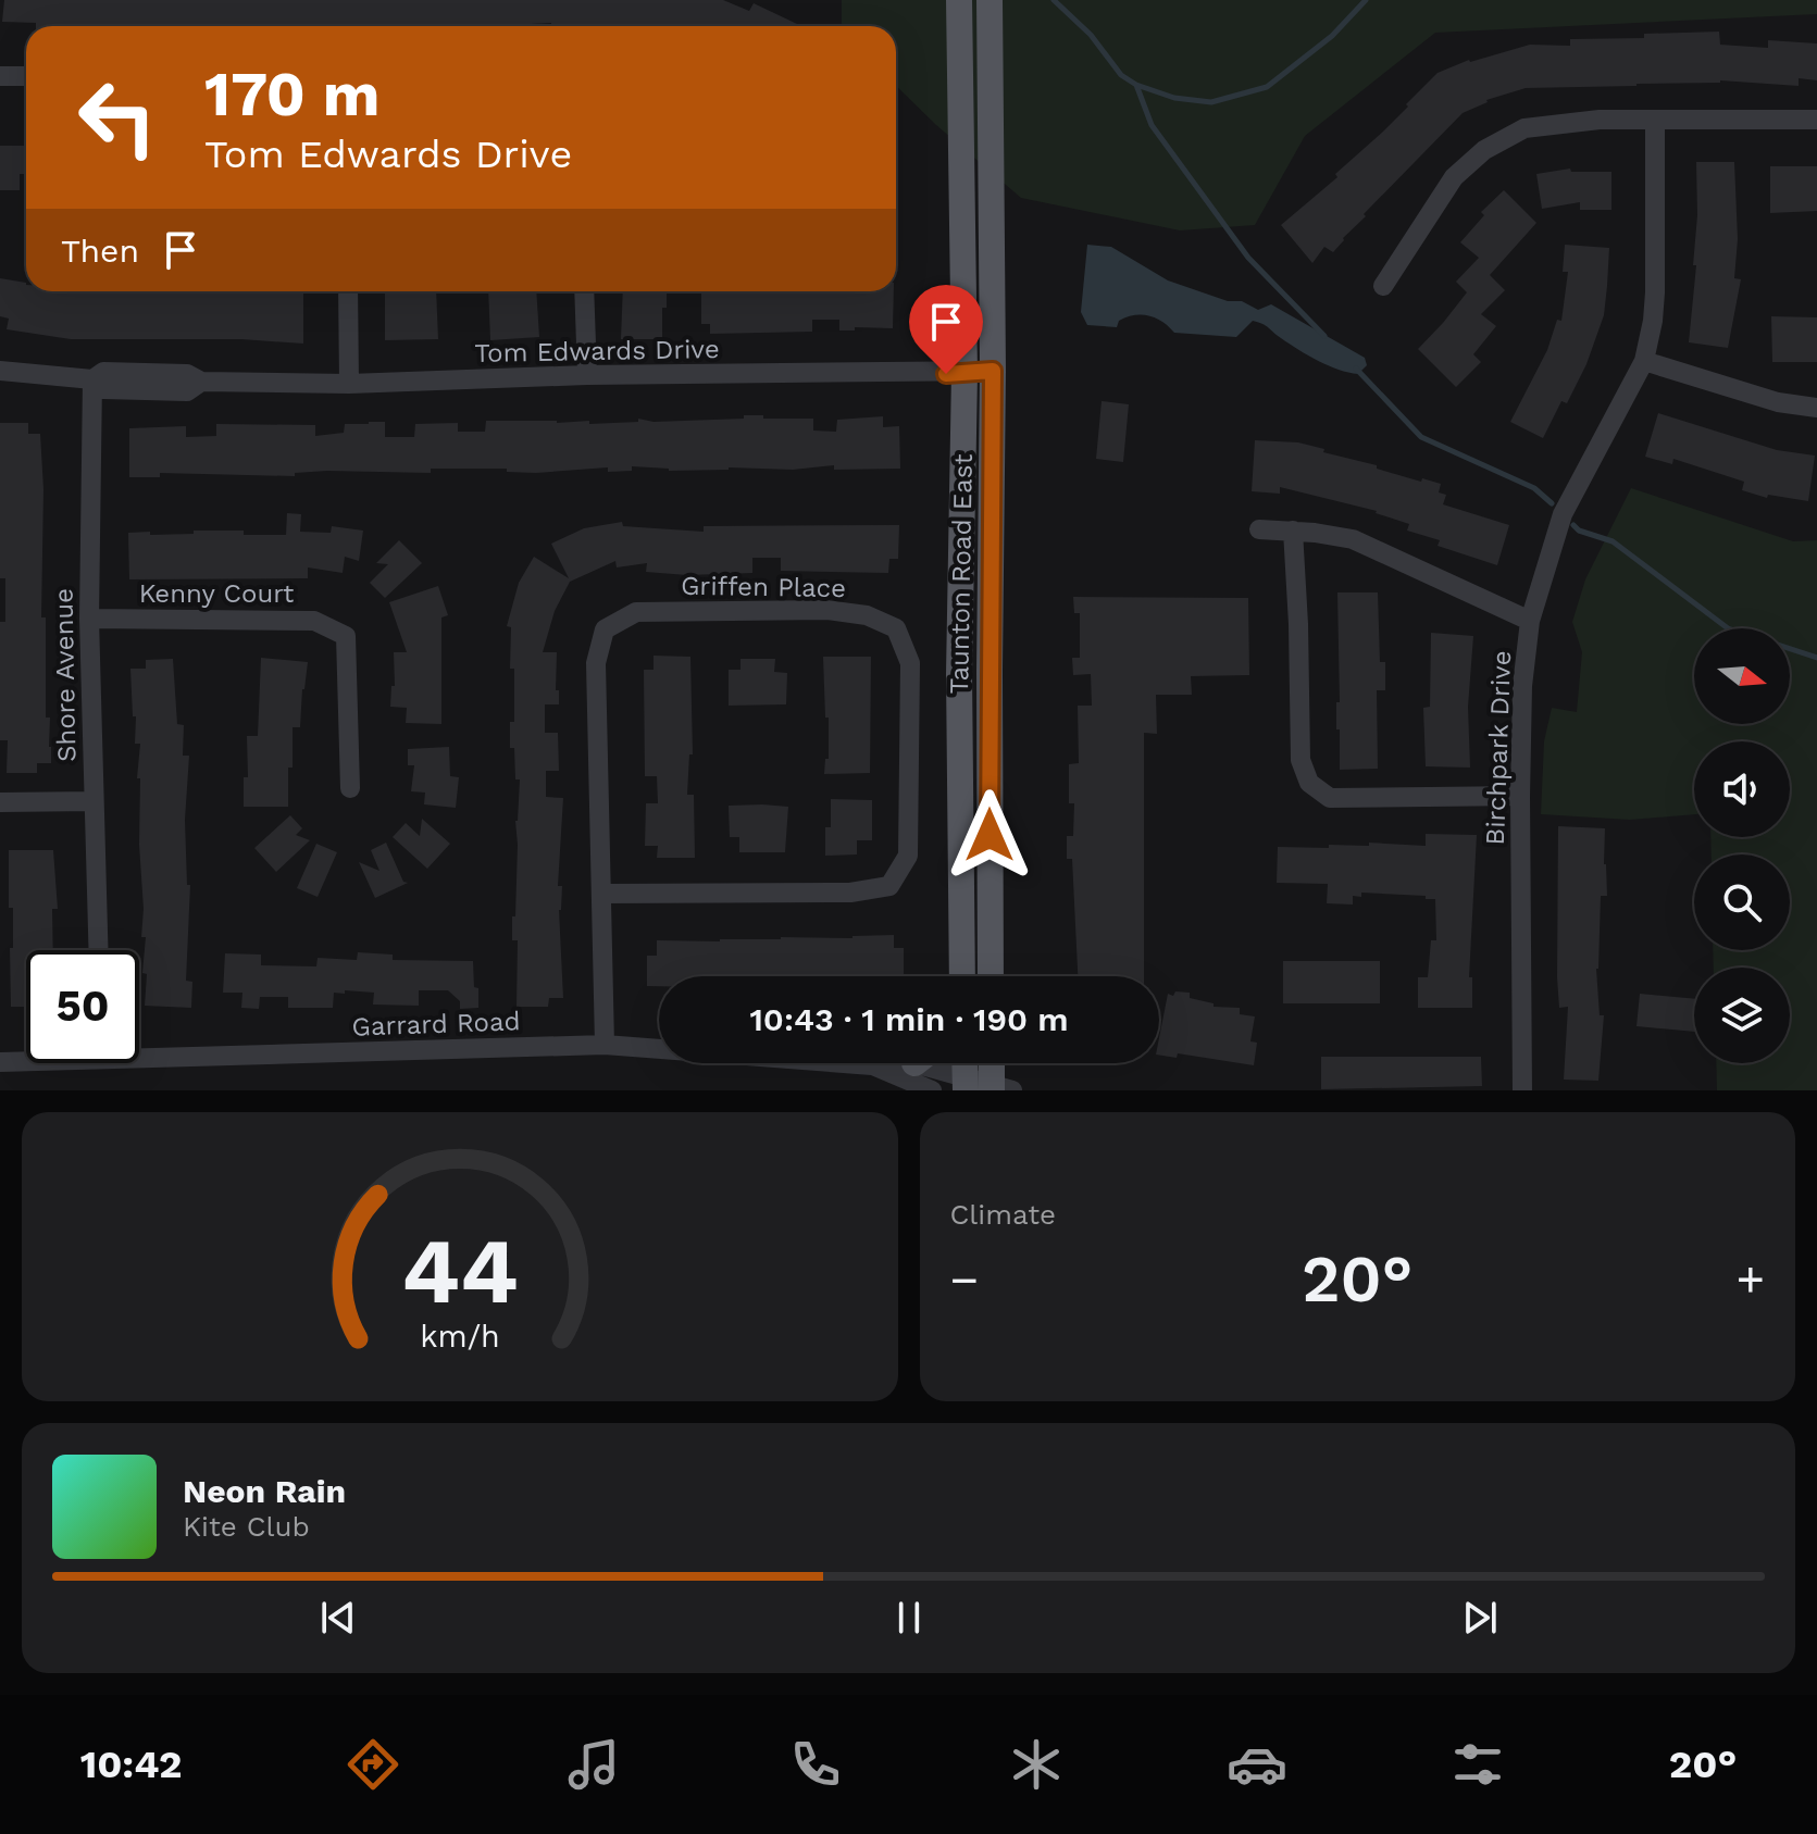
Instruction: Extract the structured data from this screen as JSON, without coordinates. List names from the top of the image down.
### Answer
{
  "streets": {
    "main road": ["Taunton Road East"],
    "street": [
      "Tom Edwards Drive",
      "Griffen Place",
      "Kenny Court",
      "Shore Avenue",
      "Birchpark Drive",
      "Garrard Road"
    ]
  },
  "crossings": [
    ["Tom Edwards Drive", "Taunton Road East"],
    ["Tom Edwards Drive", "Shore Avenue"],
    ["Griffen Place", "Garrard Road"],
    ["Kenny Court", "Shore Avenue"]
  ],
  "north": "right",
  "page": {
    "turn": ["170 m", "Tom Edwards Drive"],
    "then": "Then",
    "limit": "50",
    "trip": "10:43 · 1 min · 190 m",
    "tile": "Climate",
    "heat": ["−", "20°", "+"],
    "song": ["Neon Rain", "Kite Club"],
    "tabs": ["10:42", "20°"],
    "gauge": ["44", "km/h"]
  }
}
